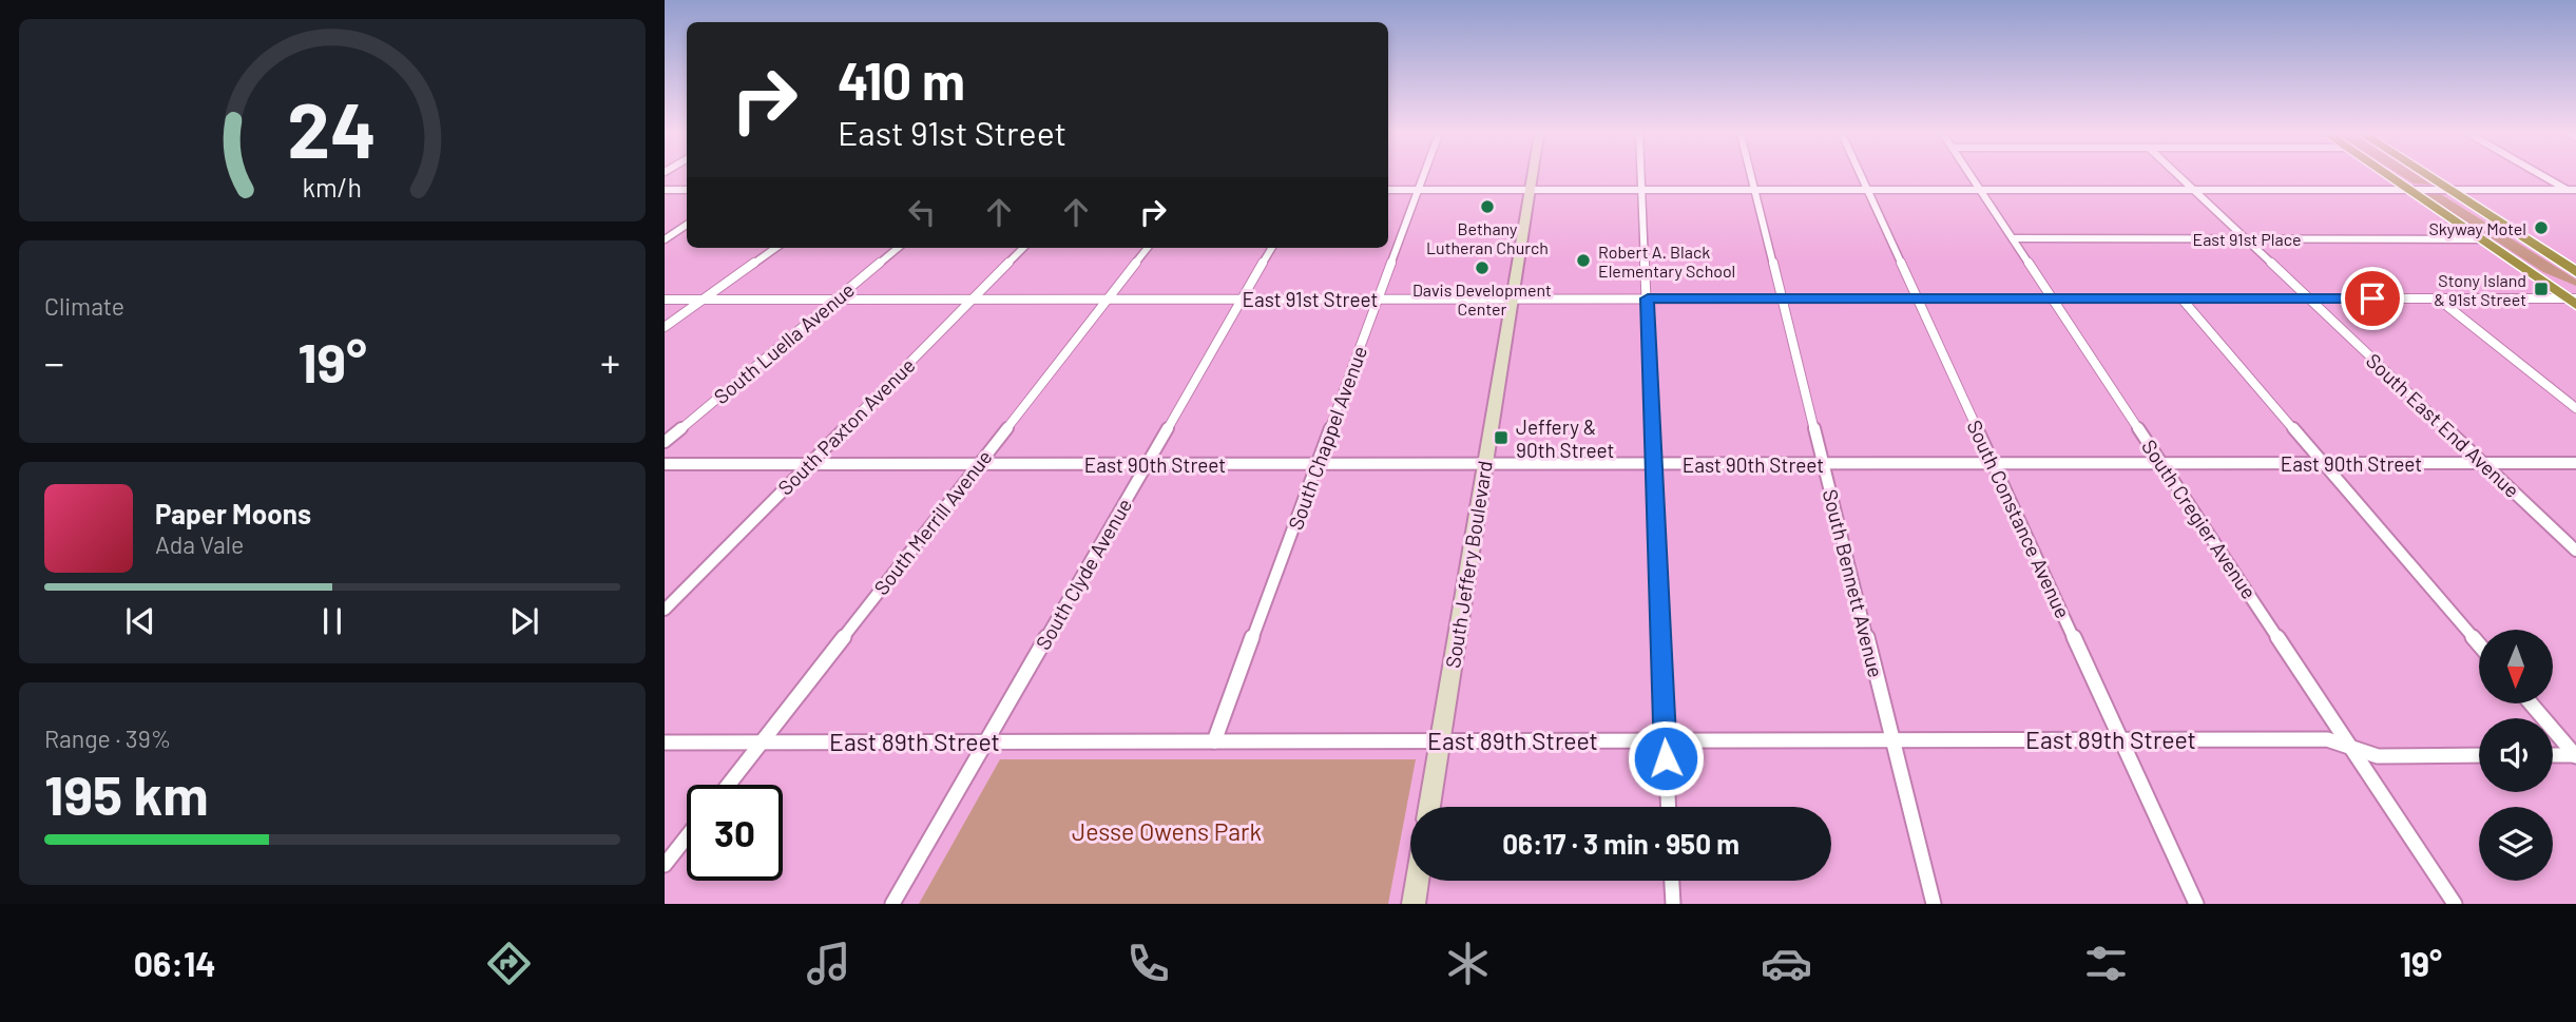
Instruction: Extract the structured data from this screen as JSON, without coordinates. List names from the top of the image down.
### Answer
{
  "streets": {
    "main road": ["South Jeffery Boulevard"],
    "street": [
      "East 91st Place",
      "East 91st Street",
      "South Luella Avenue",
      "South East End Avenue",
      "South Paxton Avenue",
      "South Chappel Avenue",
      "East 90th Street",
      "South Constance Avenue",
      "South Cregier Avenue",
      "South Merrill Avenue",
      "South Clyde Avenue",
      "South Bennett Avenue",
      "East 89th Street"
    ]
  },
  "crossings": [
    ["East 91st Place", "South East End Avenue"],
    ["East 91st Place", "South Cregier Avenue"],
    ["East 91st Street", "South Luella Avenue"],
    ["East 91st Street", "South East End Avenue"],
    ["East 91st Street", "South Paxton Avenue"],
    ["East 91st Street", "South Chappel Avenue"],
    ["East 91st Street", "South Constance Avenue"],
    ["East 91st Street", "South Cregier Avenue"],
    ["East 91st Street", "South Merrill Avenue"],
    ["East 91st Street", "South Jeffery Boulevard"],
    ["East 91st Street", "South Clyde Avenue"],
    ["East 91st Street", "South Bennett Avenue"],
    ["South East End Avenue", "East 90th Street"],
    ["South Paxton Avenue", "East 90th Street"],
    ["South Chappel Avenue", "East 90th Street"],
    ["South Chappel Avenue", "East 89th Street"],
    ["East 90th Street", "South Constance Avenue"],
    ["East 90th Street", "South Cregier Avenue"],
    ["East 90th Street", "South Merrill Avenue"],
    ["East 90th Street", "South Jeffery Boulevard"],
    ["East 90th Street", "South Clyde Avenue"],
    ["East 90th Street", "South Bennett Avenue"],
    ["South Constance Avenue", "East 89th Street"],
    ["South Cregier Avenue", "East 89th Street"],
    ["South Merrill Avenue", "East 89th Street"],
    ["South Jeffery Boulevard", "East 89th Street"],
    ["South Clyde Avenue", "East 89th Street"],
    ["South Bennett Avenue", "East 89th Street"]
  ],
  "parks": ["Jesse Owens Park"],
  "places": {
    "other": [
      "Bethany Lutheran Church",
      "Skyway Motel",
      "Robert A. Black Elementary School",
      "Davis Development Center"
    ],
    "transit": ["Stony Island & 91st Street", "Jeffery & 90th Street"]
  },
  "north": "bottom",
  "page": {
    "turn": ["410 m", "East 91st Street"],
    "tile": [
      "Climate",
      ["Range · 39%", "195 km"]
    ],
    "heat": ["−", "19°", "+"],
    "song": ["Paper Moons", "Ada Vale"],
    "limit": "30",
    "trip": "06:17 · 3 min · 950 m",
    "tabs": ["06:14", "19°"],
    "gauge": ["24", "km/h"]
  }
}
